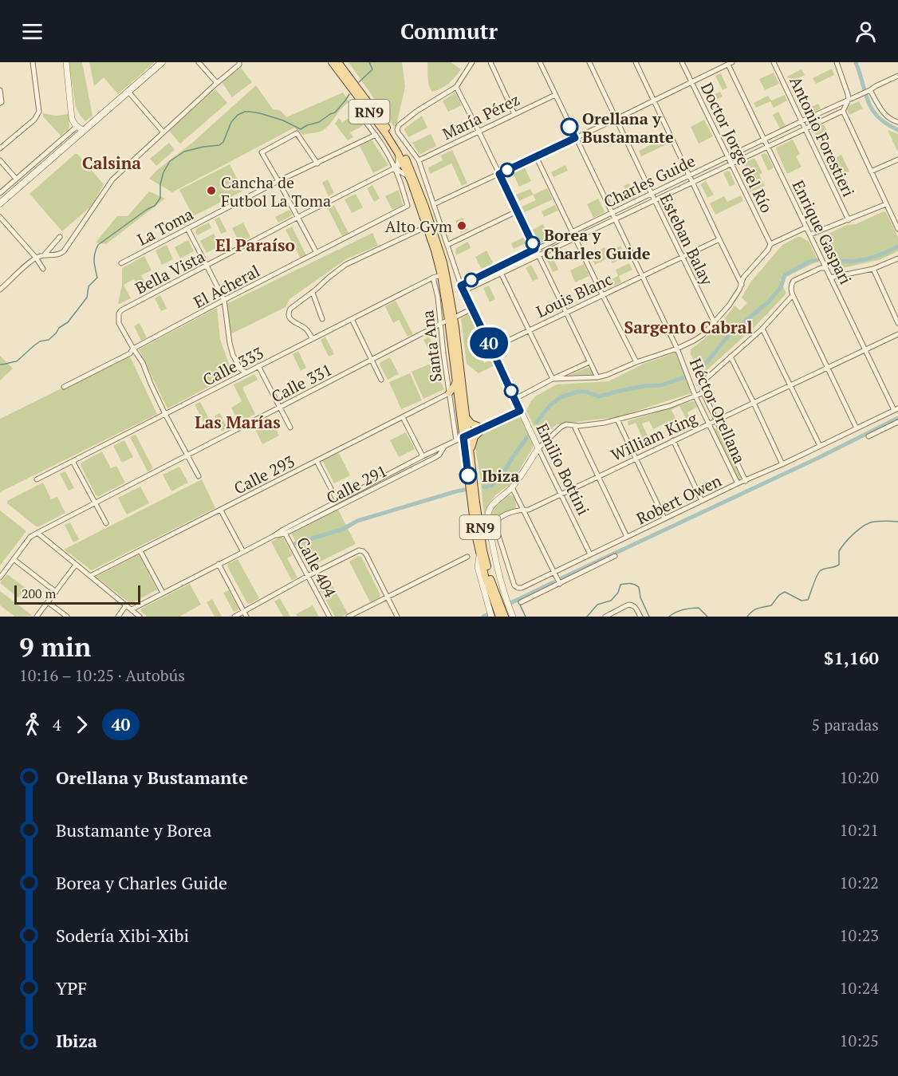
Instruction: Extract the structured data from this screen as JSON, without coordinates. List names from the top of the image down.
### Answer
{
  "streets": {
    "main road": ["RN9"],
    "street": [
      "María Pérez",
      "Antonio Forestieri",
      "Doctor Jorge del Río",
      "Charles Guide",
      "La Toma",
      "Enrique Gaspari",
      "Esteban Balay",
      "Bella Vista",
      "El Acheral",
      "Louis Blanc",
      "Santa Ana",
      "Calle 333",
      "Calle 331",
      "Héctor Orellana",
      "William King",
      "Emilio Bottini",
      "Calle 293",
      "Calle 291",
      "Robert Owen",
      "Calle 404"
    ]
  },
  "crossings": [
    ["RN9", "Bella Vista"],
    ["RN9", "Santa Ana"],
    ["RN9", "Calle 333"],
    ["RN9", "Calle 331"],
    ["RN9", "Calle 291"],
    ["María Pérez", "Héctor Orellana"],
    ["María Pérez", "Emilio Bottini"],
    ["Antonio Forestieri", "Charles Guide"],
    ["Doctor Jorge del Río", "Charles Guide"],
    ["Charles Guide", "Enrique Gaspari"],
    ["Charles Guide", "Esteban Balay"],
    ["Charles Guide", "Héctor Orellana"],
    ["Charles Guide", "Emilio Bottini"],
    ["Enrique Gaspari", "William King"],
    ["Enrique Gaspari", "Robert Owen"],
    ["Esteban Balay", "Louis Blanc"],
    ["Bella Vista", "El Acheral"],
    ["Louis Blanc", "Héctor Orellana"],
    ["Louis Blanc", "Emilio Bottini"],
    ["Santa Ana", "Calle 333"],
    ["Santa Ana", "Calle 331"],
    ["Santa Ana", "Calle 293"],
    ["Santa Ana", "Calle 291"],
    ["Calle 331", "Emilio Bottini"],
    ["Héctor Orellana", "William King"],
    ["Héctor Orellana", "Robert Owen"],
    ["William King", "Emilio Bottini"],
    ["William King", "Robert Owen"],
    ["Emilio Bottini", "Robert Owen"],
    ["Calle 291", "Calle 404"]
  ],
  "districts": [
    "Calsina",
    "El Paraíso",
    "Sargento Cabral",
    "Las Marías"
  ],
  "places": [
    "Orellana y Bustamante",
    "Cancha de Futbol La Toma",
    "Alto Gym",
    "Borea y Charles Guide",
    "Ibiza"
  ],
  "lines": ["bus line 40"],
  "scale_bar": "200 m",
  "page": {
    "header": "Commutr",
    "on_map": "40",
    "scale": "200 m",
    "heading": ["9 min", "10:16 – 10:25 · Autobús", "$1,160"],
    "legs": ["4", "40", "5 paradas"],
    "list": [
      {
        "name": "Orellana y Bustamante",
        "value": "10:20"
      },
      {
        "name": "Bustamante y Borea",
        "value": "10:21"
      },
      {
        "name": "Borea y Charles Guide",
        "value": "10:22"
      },
      {
        "name": "Sodería Xibi-Xibi",
        "value": "10:23"
      },
      {
        "name": "YPF",
        "value": "10:24"
      },
      {
        "name": "Ibiza",
        "value": "10:25"
      }
    ]
  }
}
